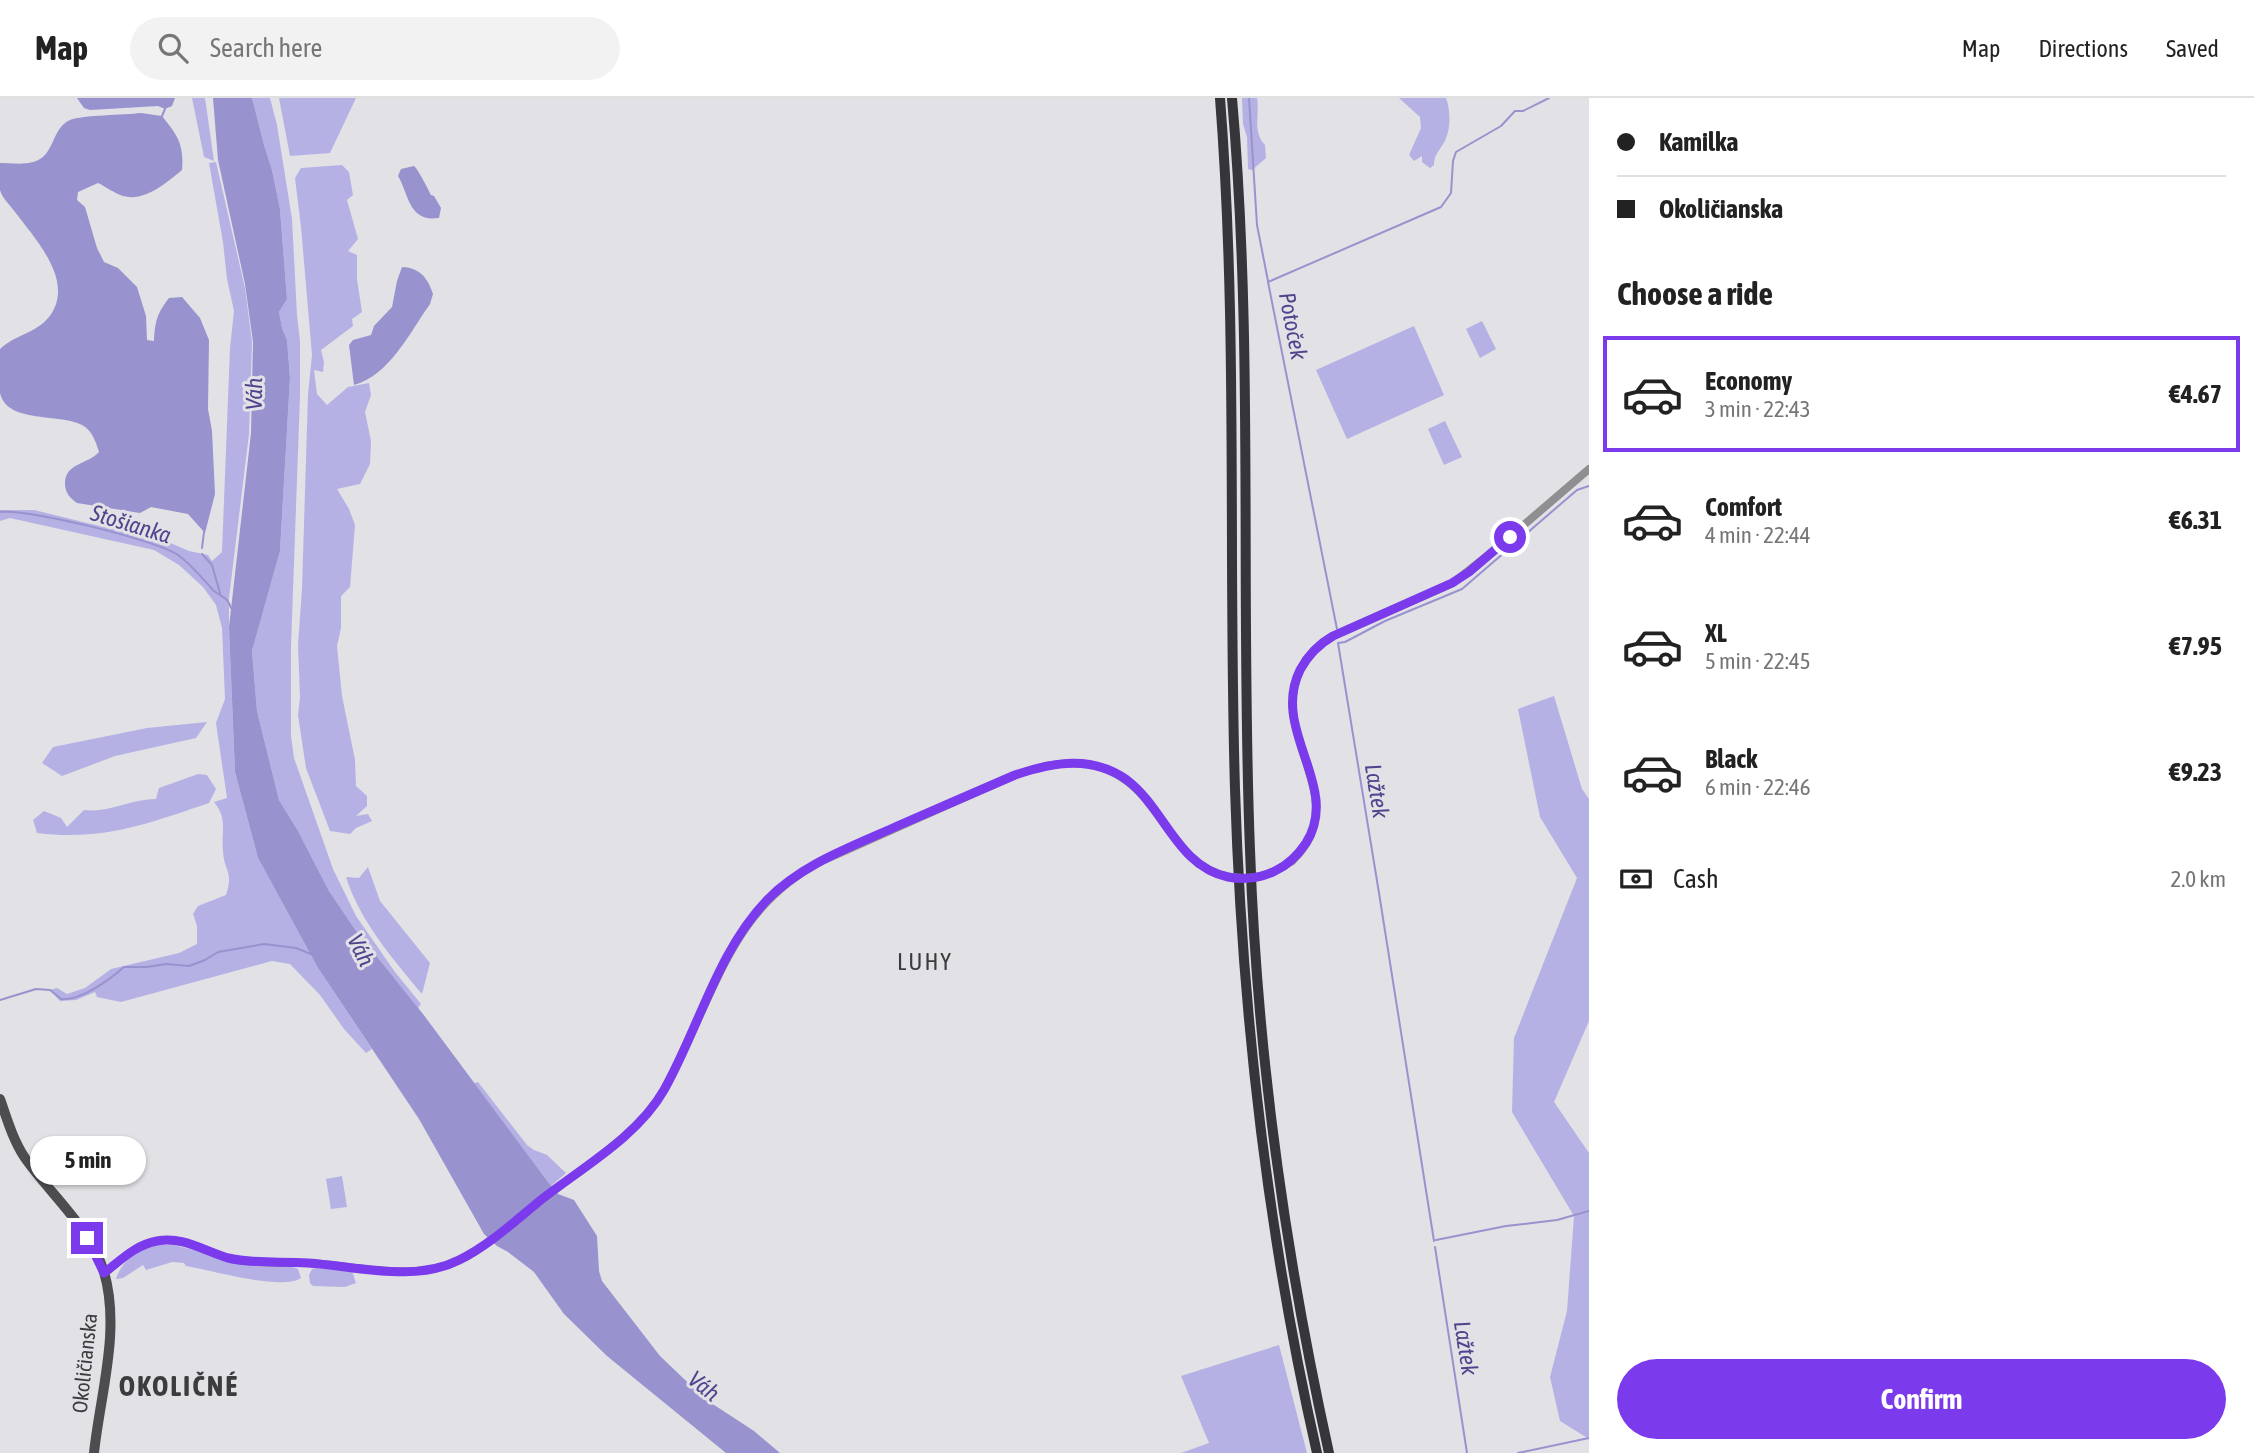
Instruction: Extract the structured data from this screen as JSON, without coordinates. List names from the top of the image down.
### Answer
{
  "streets": {
    "main road": ["Okoličianska"]
  },
  "districts": ["LUHY", "OKOLIČNÉ"],
  "water": [
    "Potoček",
    "Váh",
    "Stošianka",
    "Lažtek"
  ],
  "page": {
    "header": "Map",
    "search": "Search here",
    "nav": ["Map", "Directions", "Saved"],
    "banner": ["Kamilka", "Okoličianska"],
    "heading": "Choose a ride",
    "list": [
      {
        "name": "Economy",
        "note": "3 min · 22:43",
        "value": "€4.67"
      },
      {
        "name": "Comfort",
        "note": "4 min · 22:44",
        "value": "€6.31"
      },
      {
        "name": "XL",
        "note": "5 min · 22:45",
        "value": "€7.95"
      },
      {
        "name": "Black",
        "note": "6 min · 22:46",
        "value": "€9.23"
      }
    ],
    "pay": ["Cash", "2.0 km"],
    "bubble": "5 min",
    "buttons": "Confirm"
  }
}
